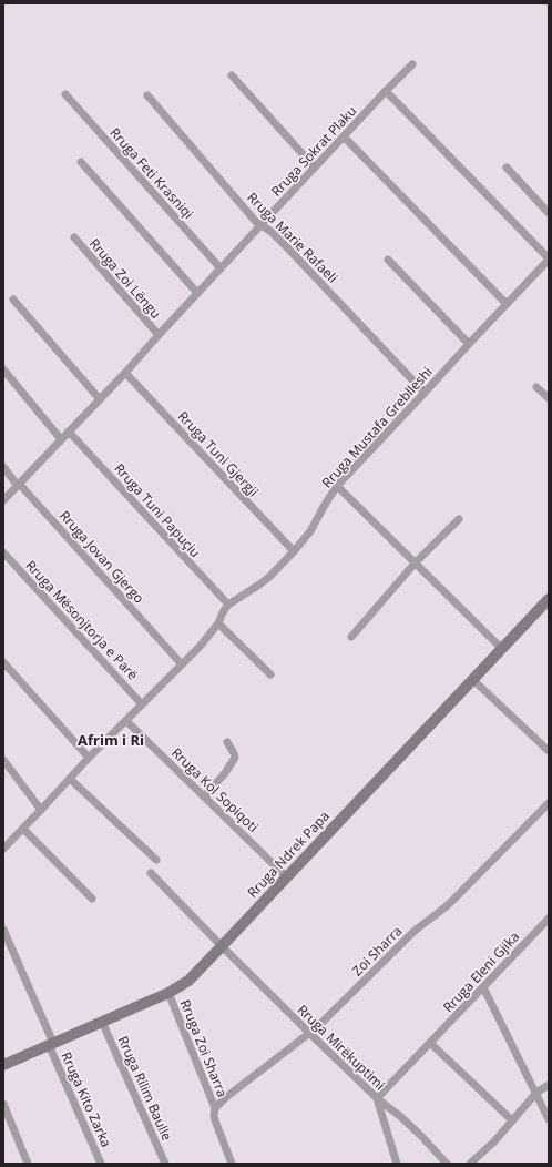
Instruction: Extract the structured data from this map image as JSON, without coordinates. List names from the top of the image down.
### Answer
{
  "streets": {
    "street": [
      "Rruga Sokrat Plaku",
      "Rruga Feti Krasniqi",
      "Rruga Marie Rafaeli",
      "Rruga Zoi Lëngu",
      "Rruga Mustafa Greblleshi",
      "Rruga Tuni Gjergji",
      "Rruga Tuni Papuçiu",
      "Rruga Jovan Gjergo",
      "Rruga Mësonjtorja e Parë",
      "Rruga Kol Sopiqoti",
      "Rruga Ndrek Papa",
      "Zoi Sharra",
      "Rruga Eleni Gjika",
      "Rruga Mirëkuptimi",
      "Rruga Zoi Sharra",
      "Rruga Rilim Baulle",
      "Rruga Kito Zarka"
    ]
  },
  "crossings": [
    ["Rruga Sokrat Plaku", "Rruga Feti Krasniqi"],
    ["Rruga Sokrat Plaku", "Rruga Marie Rafaeli"],
    ["Rruga Sokrat Plaku", "Rruga Zoi Lëngu"],
    ["Rruga Sokrat Plaku", "Rruga Tuni Gjergji"],
    ["Rruga Sokrat Plaku", "Rruga Tuni Papuçiu"],
    ["Rruga Sokrat Plaku", "Rruga Jovan Gjergo"],
    ["Rruga Marie Rafaeli", "Rruga Mustafa Greblleshi"],
    ["Rruga Mustafa Greblleshi", "Rruga Tuni Gjergji"],
    ["Rruga Mustafa Greblleshi", "Rruga Tuni Papuçiu"],
    ["Rruga Mustafa Greblleshi", "Rruga Jovan Gjergo"],
    ["Rruga Mustafa Greblleshi", "Rruga Mësonjtorja e Parë"],
    ["Rruga Mustafa Greblleshi", "Rruga Kol Sopiqoti"],
    ["Rruga Kol Sopiqoti", "Rruga Ndrek Papa"],
    ["Rruga Ndrek Papa", "Rruga Mirëkuptimi"],
    ["Rruga Ndrek Papa", "Rruga Zoi Sharra"],
    ["Rruga Ndrek Papa", "Rruga Rilim Baulle"],
    ["Rruga Ndrek Papa", "Rruga Kito Zarka"],
    ["Zoi Sharra", "Rruga Mirëkuptimi"],
    ["Zoi Sharra", "Rruga Zoi Sharra"],
    ["Rruga Eleni Gjika", "Rruga Mirëkuptimi"]
  ],
  "districts": ["Afrim i Ri"]
}
